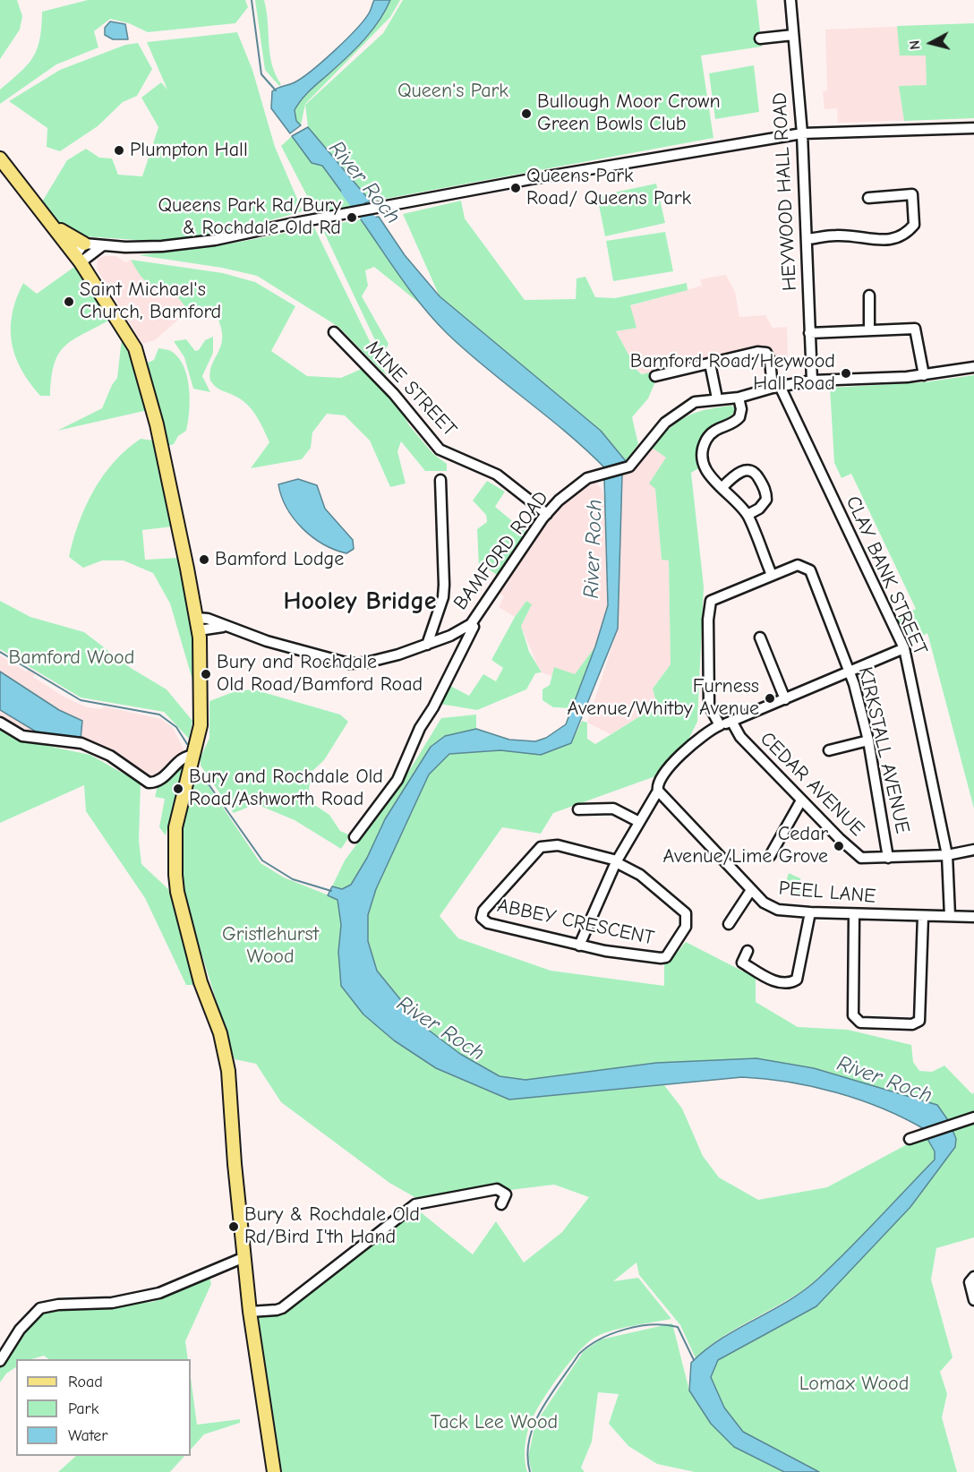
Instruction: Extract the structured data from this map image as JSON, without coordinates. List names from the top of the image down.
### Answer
{
  "streets": {
    "street": [
      "HEYWOOD HALL ROAD",
      "MINE STREET",
      "BAMFORD ROAD",
      "CLAY BANK STREET",
      "KIRKSTALL AVENUE",
      "CEDAR AVENUE",
      "PEEL LANE",
      "ABBEY CRESCENT"
    ]
  },
  "crossings": [
    ["HEYWOOD HALL ROAD", "BAMFORD ROAD"],
    ["MINE STREET", "BAMFORD ROAD"],
    ["BAMFORD ROAD", "CLAY BANK STREET"],
    ["CLAY BANK STREET", "CEDAR AVENUE"],
    ["CLAY BANK STREET", "PEEL LANE"],
    ["KIRKSTALL AVENUE", "CEDAR AVENUE"]
  ],
  "districts": ["Hooley Bridge"],
  "water": ["River Roch"],
  "parks": [
    "Queen's Park",
    "Bamford Wood",
    "Gristlehurst Wood",
    "Lomax Wood",
    "Tack Lee Wood"
  ],
  "places": [
    "Bullough Moor Crown Green Bowls Club",
    "Plumpton Hall",
    "Queens Park Road/ Queens Park",
    "Queens Park Rd/Bury & Rochdale Old Rd",
    "Saint Michael's Church, Bamford",
    "Bamford Road/Heywood Hall Road",
    "Bamford Lodge",
    "Bury and Rochdale Old Road/Bamford Road",
    "Furness Avenue/Whitby Avenue",
    "Bury and Rochdale Old Road/Ashworth Road",
    "Cedar Avenue/Lime Grove",
    "Bury & Rochdale Old Rd/Bird I'th Hand"
  ],
  "legend": ["Road", "Park", "Water"],
  "north": "left"
}
